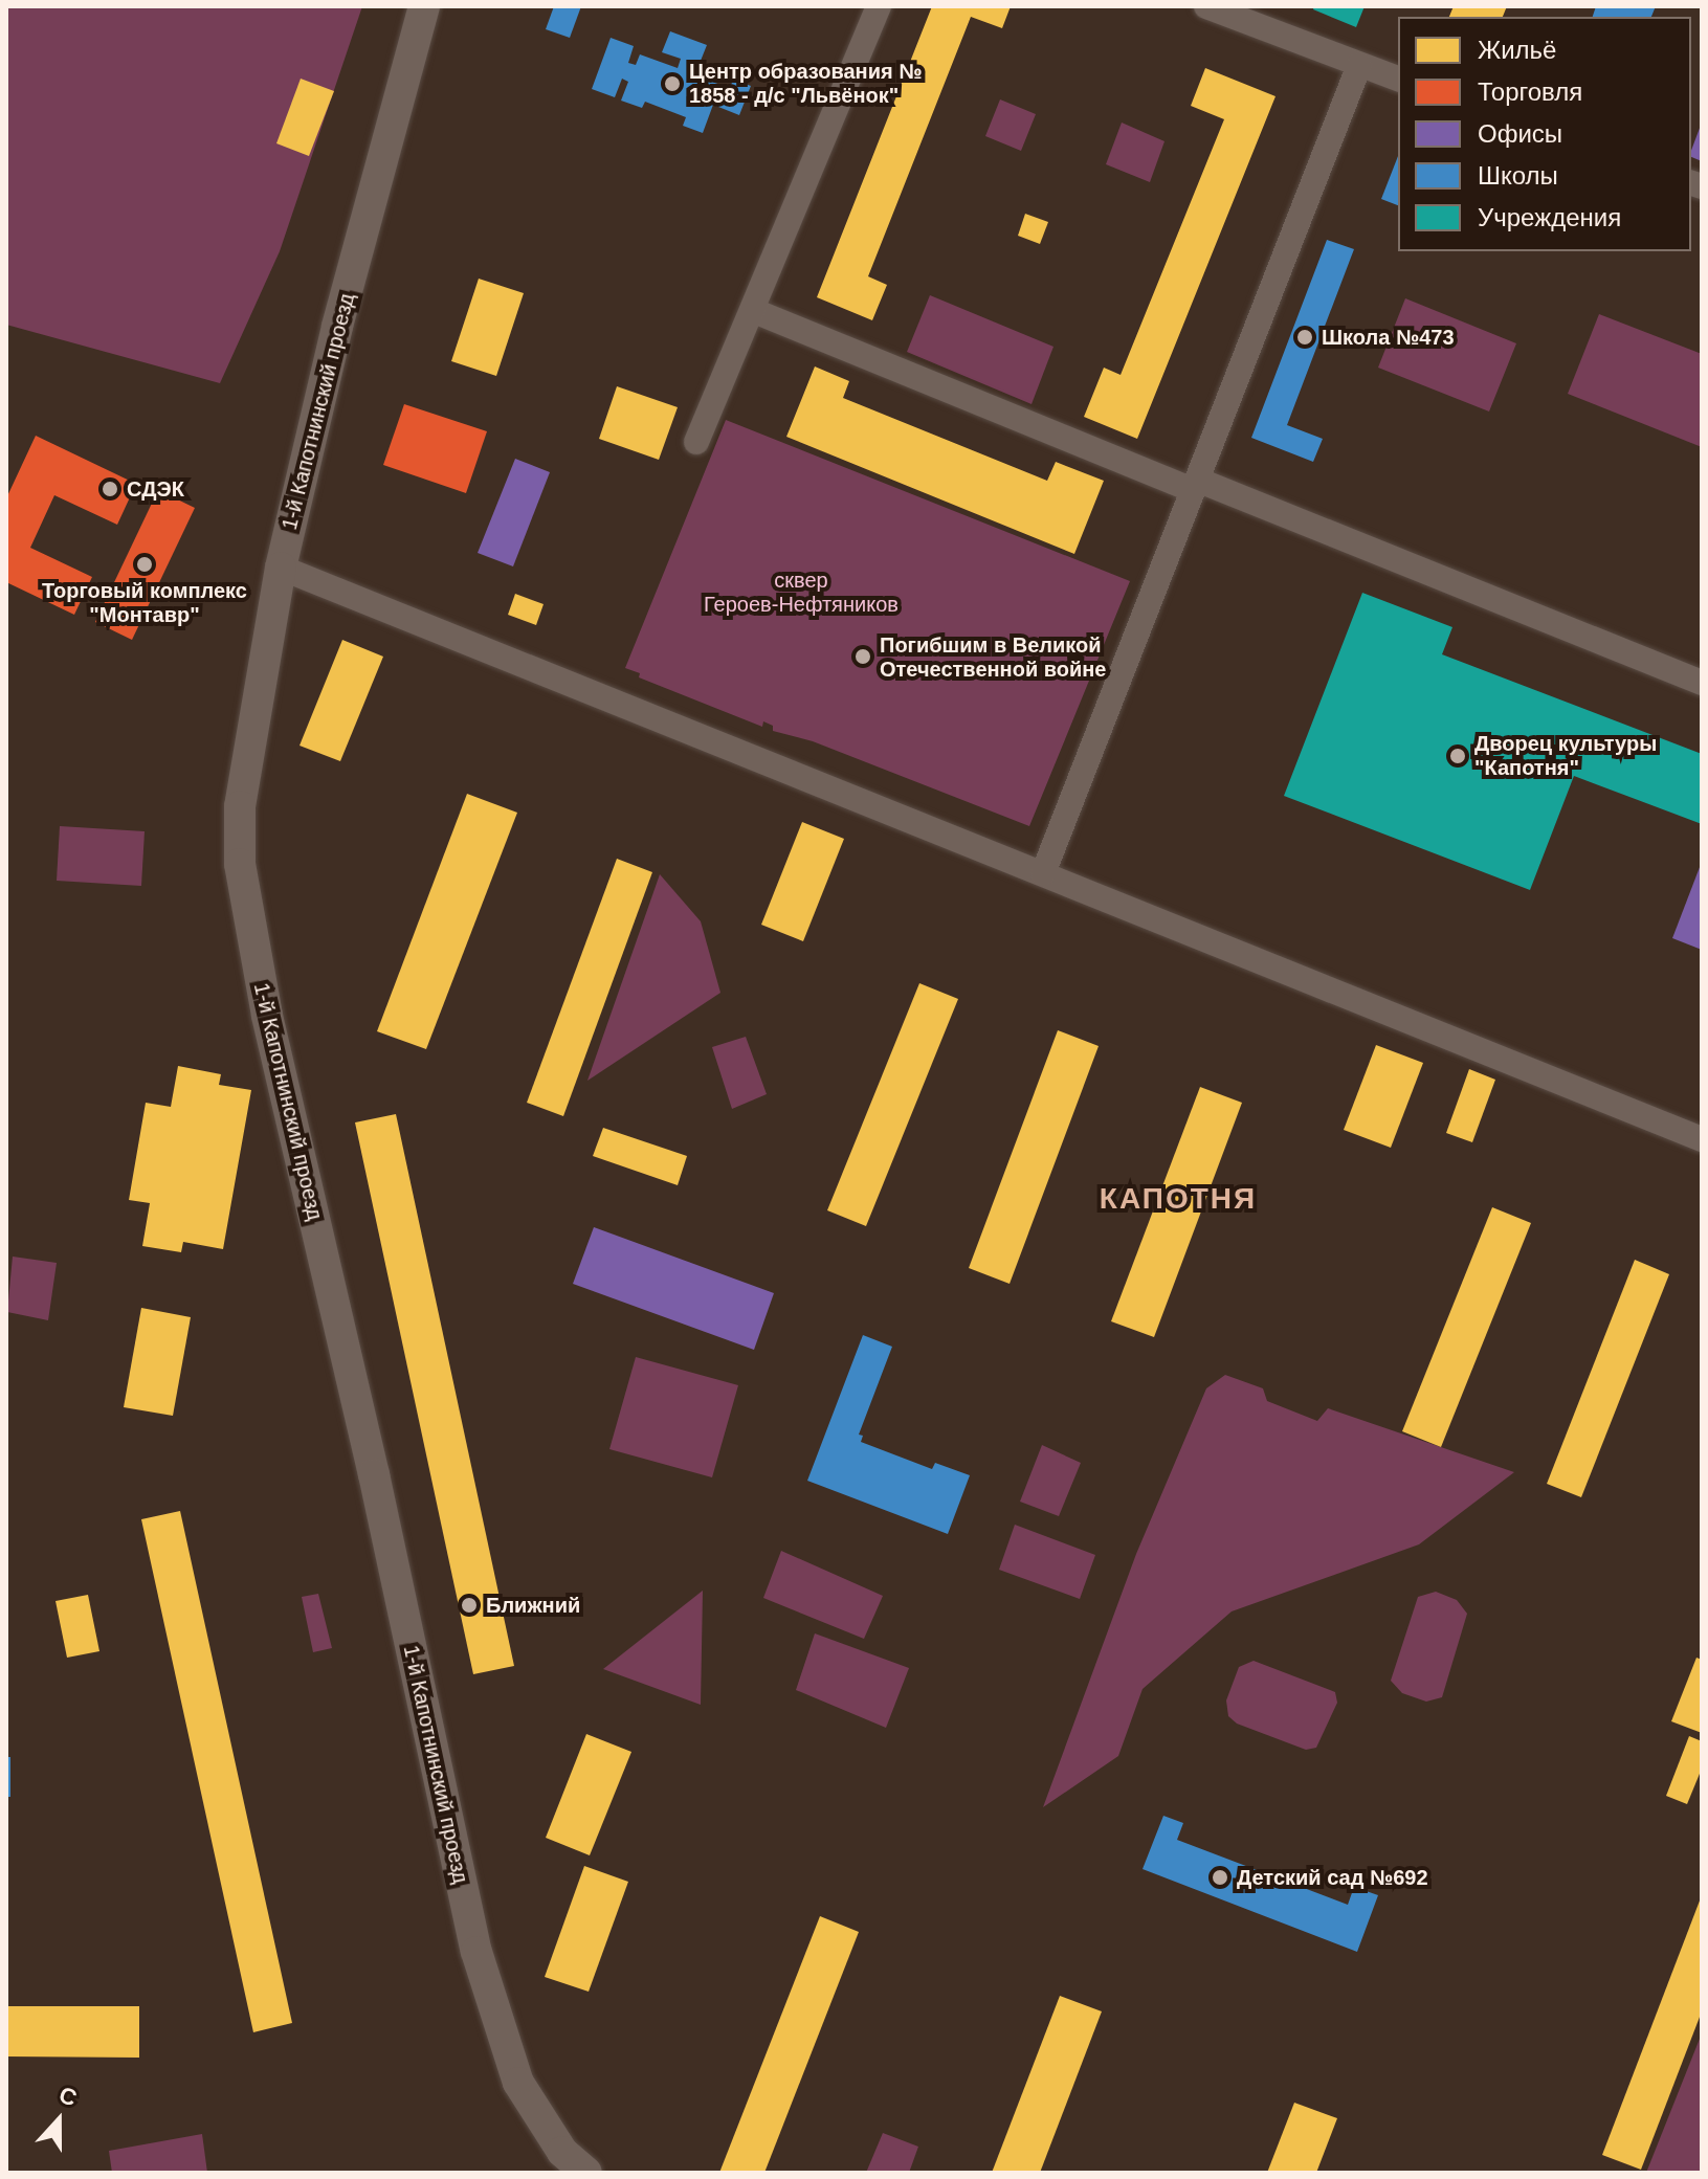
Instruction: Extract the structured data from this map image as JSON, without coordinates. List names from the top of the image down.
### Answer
{
  "streets": {
    "street": ["1-й Капотнинский проезд"]
  },
  "districts": ["КАПОТНЯ"],
  "parks": ["сквер Героев-Нефтяников"],
  "places": [
    "Центр образования № 1858 - д/с \"Львёнок\"",
    "Школа №473",
    "СДЭК",
    "Торговый комплекс \"Монтавр\"",
    "Погибшим в Великой Отечественной войне",
    "Дворец культуры \"Капотня\"",
    "Ближний",
    "Детский сад №692"
  ],
  "legend": [
    "Жильё",
    "Торговля",
    "Офисы",
    "Школы",
    "Учреждения"
  ],
  "north": "top"
}
